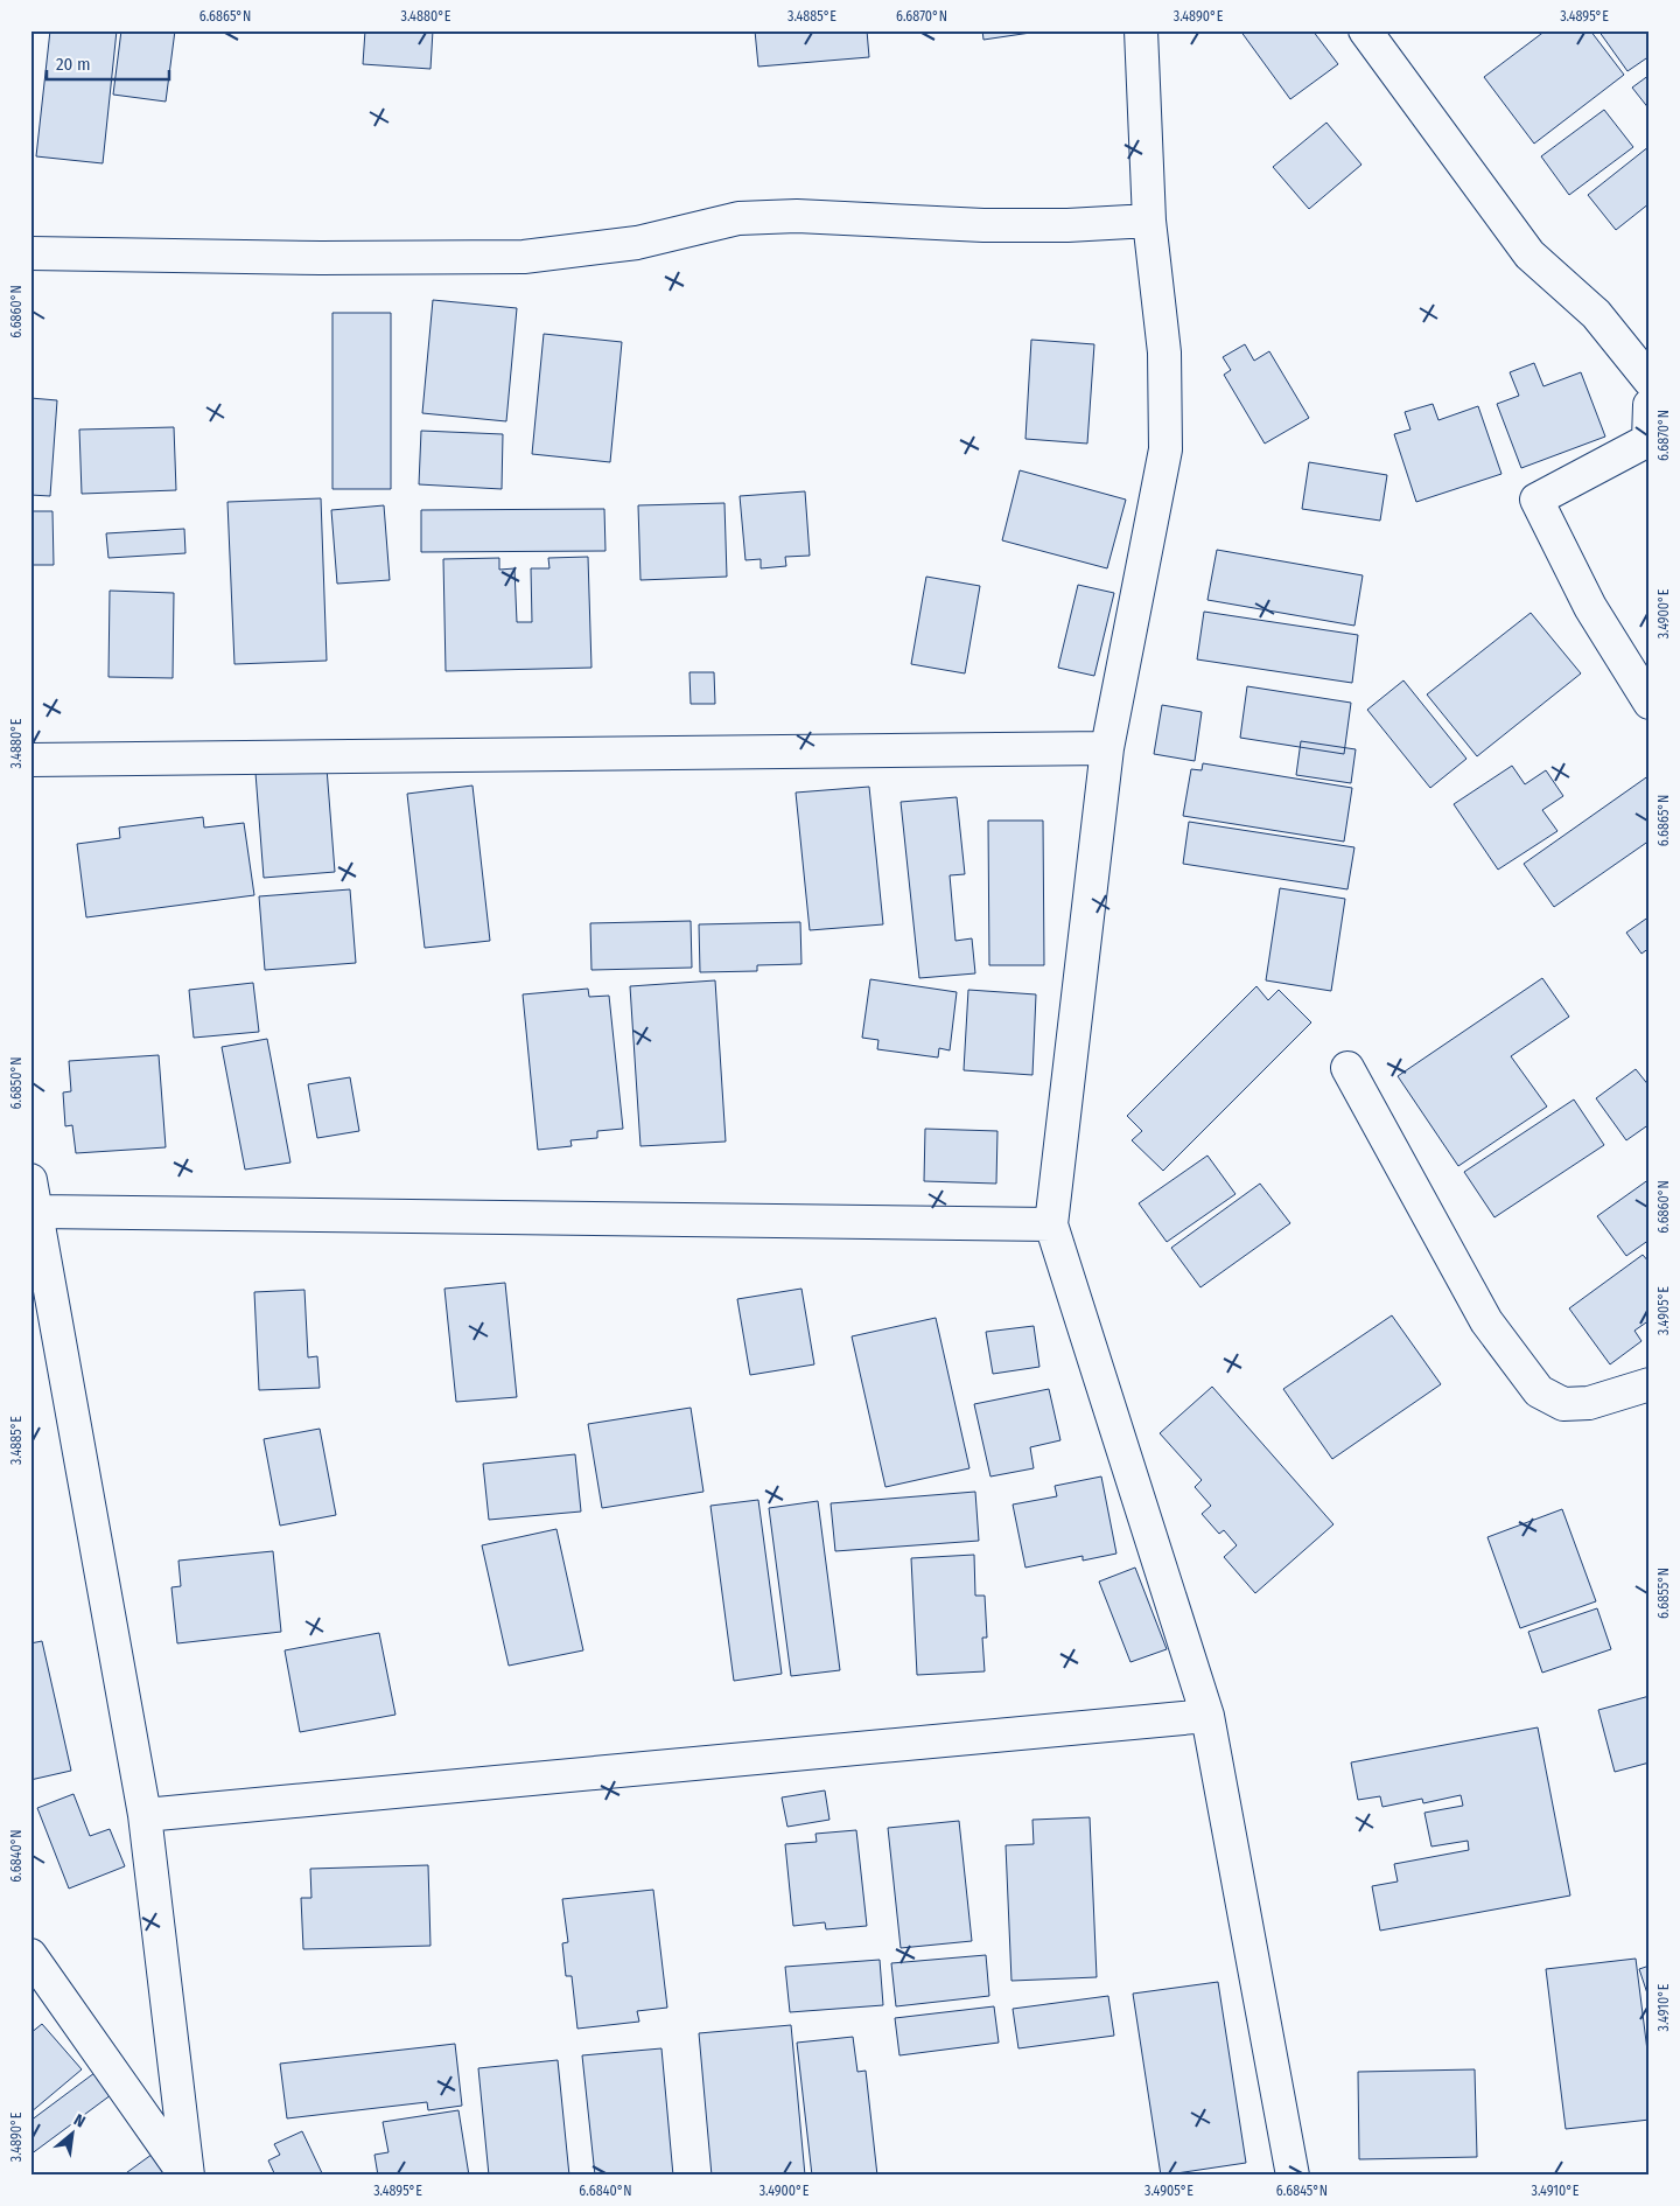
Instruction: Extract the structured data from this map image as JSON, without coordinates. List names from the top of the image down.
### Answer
{
  "scale_bar": "20 m",
  "north": "top right",
  "coordinates": [
    "6.6865°N",
    "3.4880°E",
    "3.4885°E",
    "6.6870°N",
    "3.4890°E",
    "3.4895°E",
    "6.6860°N",
    "3.4900°E",
    "6.6850°N",
    "3.4905°E",
    "6.6855°N",
    "6.6840°N",
    "3.4910°E",
    "6.6845°N"
  ]
}
